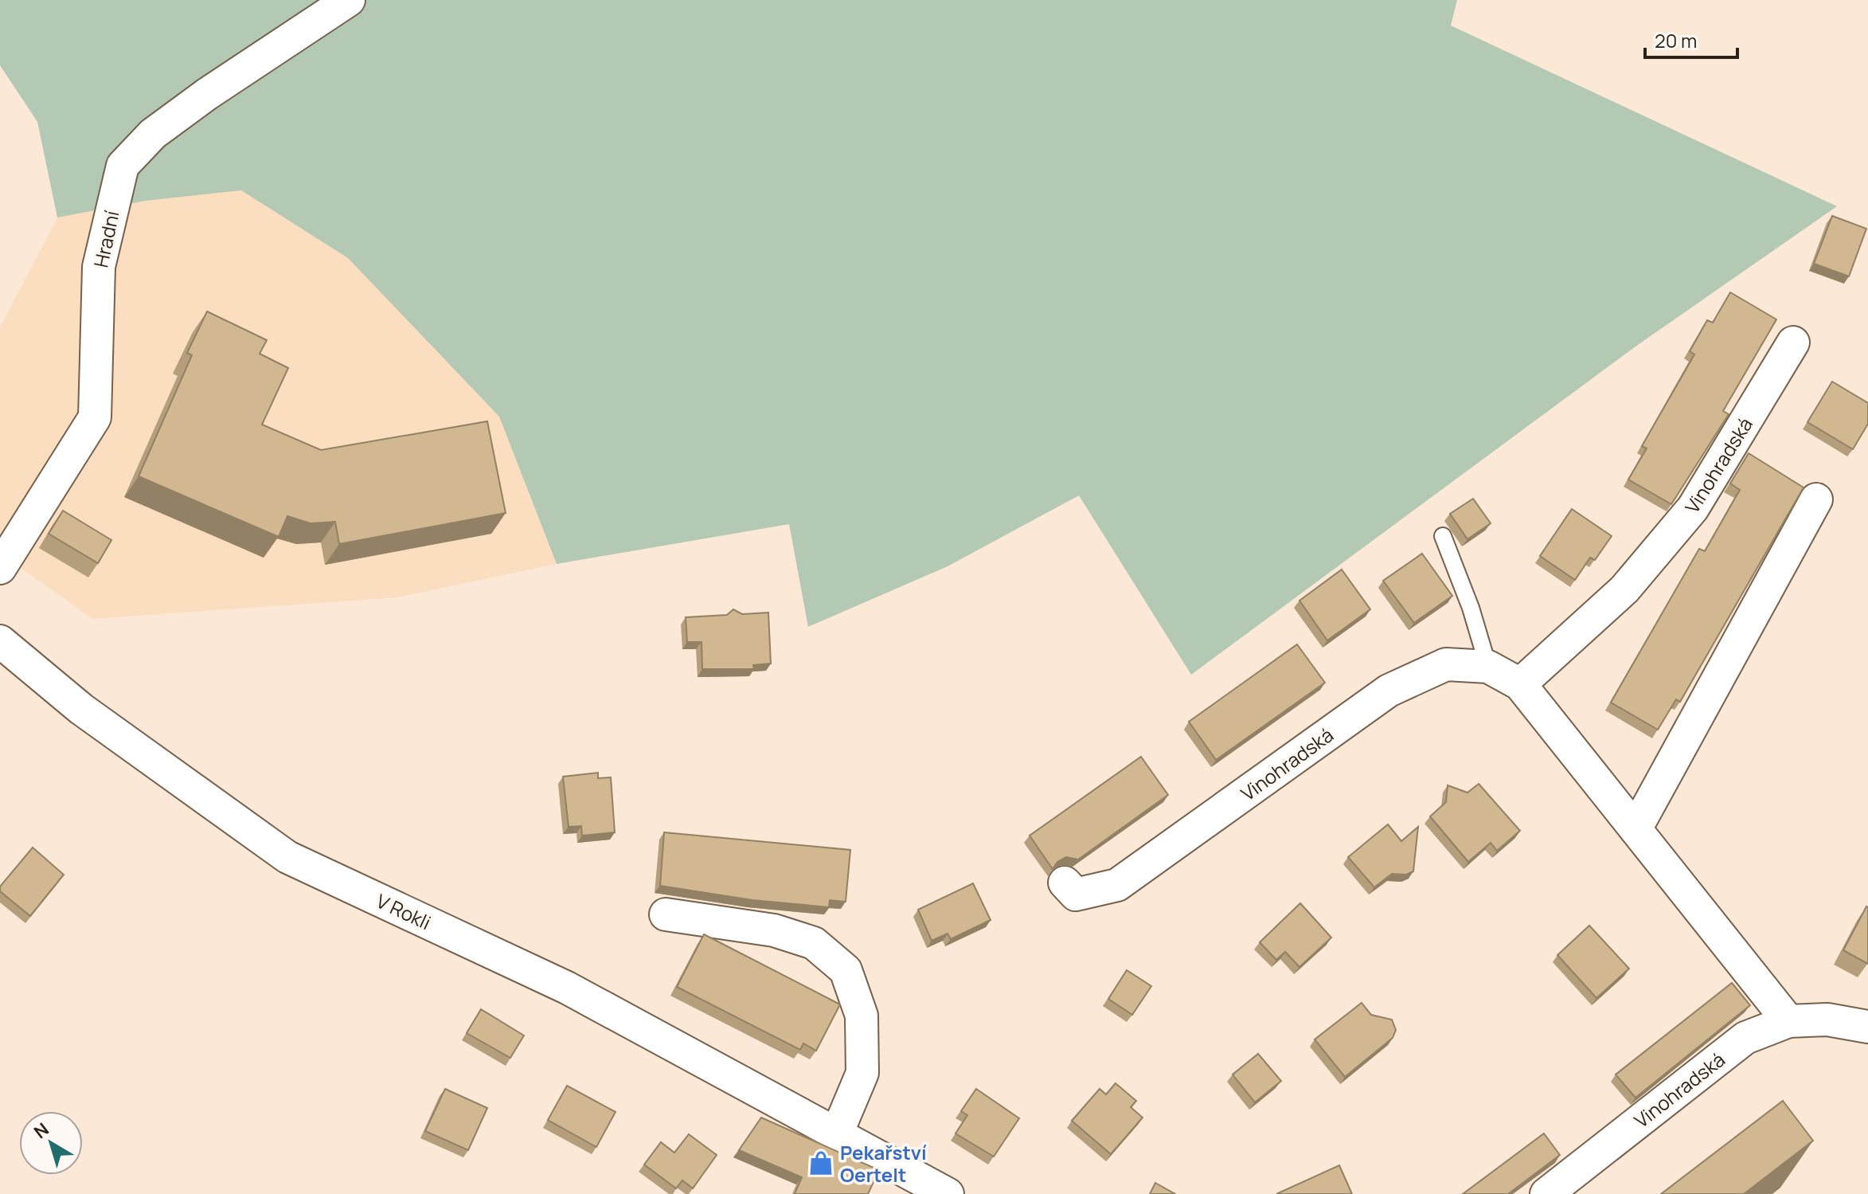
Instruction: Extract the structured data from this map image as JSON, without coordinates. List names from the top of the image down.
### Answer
{
  "streets": {
    "street": ["Hradní", "Vinohradská", "V Rokli"]
  },
  "places": {
    "shop": ["Pekařství Oertelt"]
  },
  "scale_bar": "20 m",
  "north": "top left"
}
